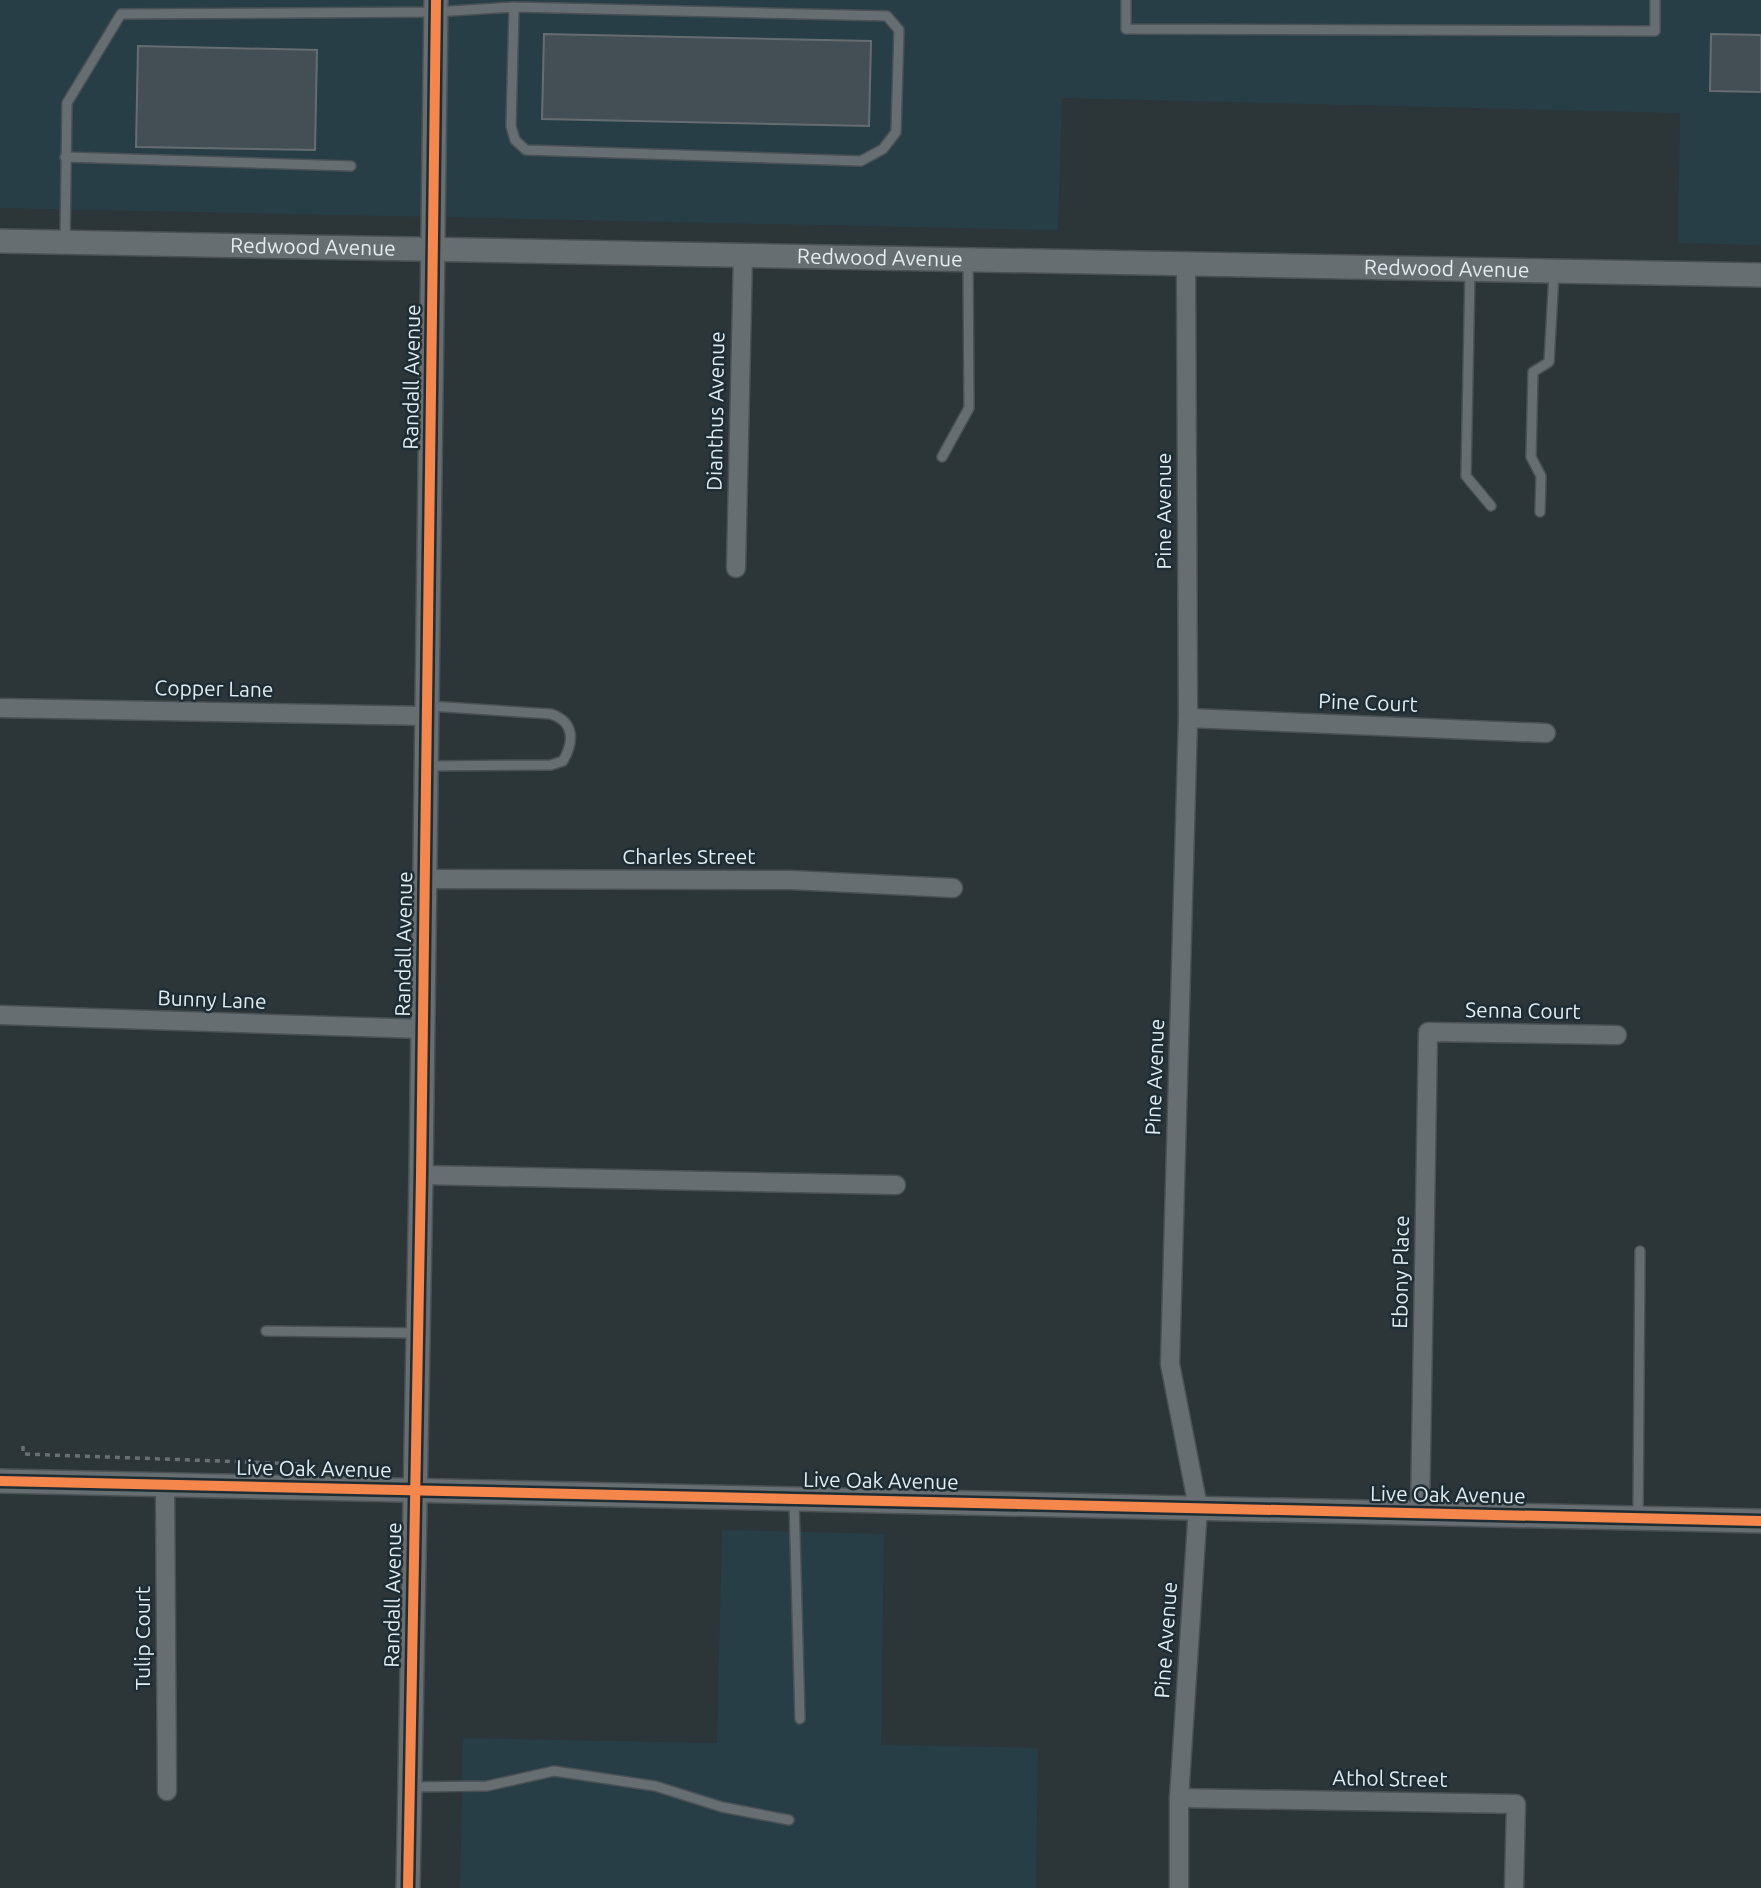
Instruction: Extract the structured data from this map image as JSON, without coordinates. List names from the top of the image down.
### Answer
{
  "streets": {
    "street": [
      "Redwood Avenue",
      "Randall Avenue",
      "Dianthus Avenue",
      "Pine Avenue",
      "Copper Lane",
      "Pine Court",
      "Charles Street",
      "Bunny Lane",
      "Senna Court",
      "Ebony Place",
      "Live Oak Avenue",
      "Tulip Court",
      "Athol Street"
    ]
  },
  "crossings": [
    ["Redwood Avenue", "Randall Avenue"],
    ["Redwood Avenue", "Dianthus Avenue"],
    ["Redwood Avenue", "Pine Avenue"],
    ["Randall Avenue", "Copper Lane"],
    ["Randall Avenue", "Charles Street"],
    ["Randall Avenue", "Bunny Lane"],
    ["Randall Avenue", "Live Oak Avenue"],
    ["Pine Avenue", "Pine Court"],
    ["Pine Avenue", "Live Oak Avenue"],
    ["Pine Avenue", "Athol Street"],
    ["Senna Court", "Ebony Place"],
    ["Ebony Place", "Live Oak Avenue"],
    ["Live Oak Avenue", "Tulip Court"]
  ]
}
